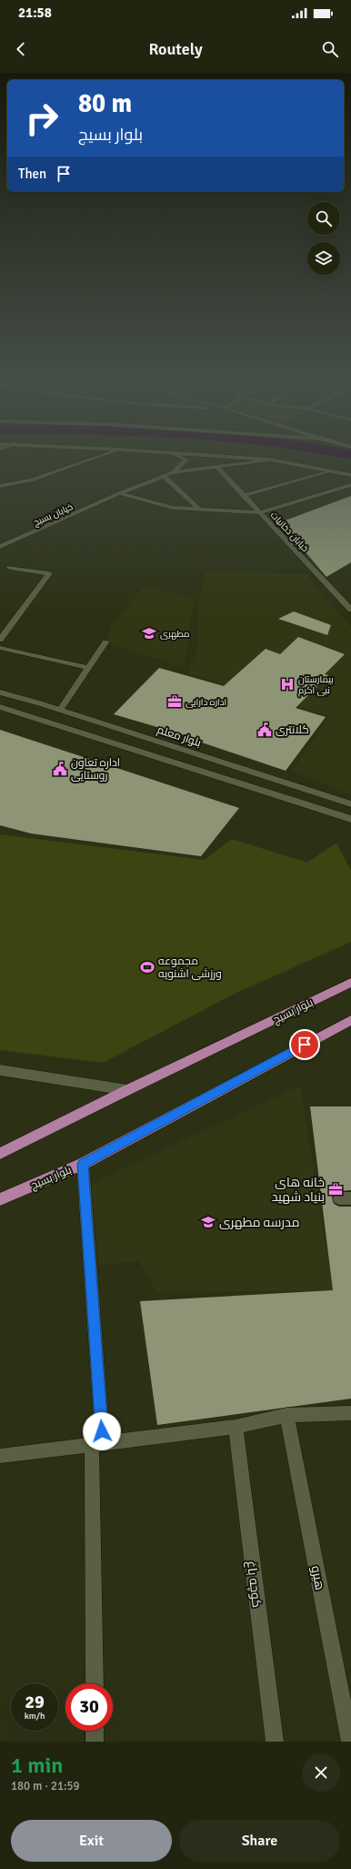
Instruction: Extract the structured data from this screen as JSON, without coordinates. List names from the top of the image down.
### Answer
{
  "streets": {
    "main road": ["بلوار بسیج"],
    "street": [
      "خیابان بسبچ",
      "خیابان دخانیات",
      "بلوار معلم",
      "هیرو",
      "کوچه باغ"
    ]
  },
  "places": {
    "school or university": ["مطهری", "مدرسه مطهری"],
    "hospital": ["بیمارستان نبی اکرم"],
    "office": ["اداره دارایی", "خانه های بنیاد شهید"],
    "public building": ["کلانتری", "اداره تعاون روستایی"],
    "sports": ["مجموعه ورزشی اشنویه"]
  },
  "page": {
    "status": "21:58",
    "header": "Routely",
    "turn": ["80 m", "بلوار بسیج"],
    "then": "Then",
    "speed": "29 km/h",
    "limit": "30",
    "heading": ["1 min", "180 m · 21:59"],
    "buttons": ["Exit", "Share"]
  }
}
